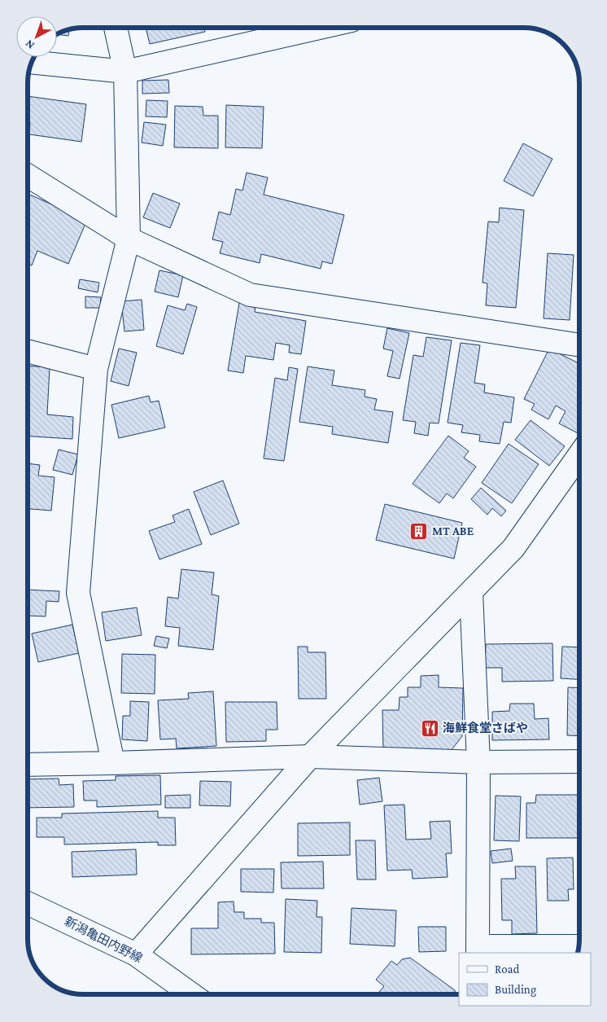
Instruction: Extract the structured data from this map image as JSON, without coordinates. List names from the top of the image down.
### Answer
{
  "streets": {
    "street": ["新潟亀田内野線"]
  },
  "places": {
    "building": ["MT ABE"],
    "restaurant": ["海鮮食堂さばや"]
  },
  "legend": ["Road", "Building"],
  "north": "bottom left"
}
